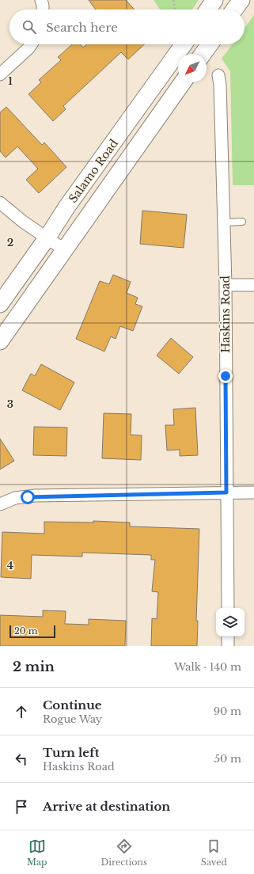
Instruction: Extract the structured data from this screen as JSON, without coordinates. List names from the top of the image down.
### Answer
{
  "streets": {
    "main road": ["Salamo Road"],
    "street": ["Haskins Road"]
  },
  "scale_bar": "20 m",
  "north": "bottom left",
  "page": {
    "search": "Search here",
    "scale": "20 m",
    "heading": ["2 min", "Walk · 140 m"],
    "list": [
      ["Continue", "Rogue Way", "90 m"],
      ["Turn left", "Haskins Road", "50 m"],
      "Arrive at destination"
    ],
    "nav": ["Map", "Directions", "Saved"]
  },
  "grid": {
    "rows": [
      "1",
      "2",
      "3",
      "4"
    ]
  }
}
